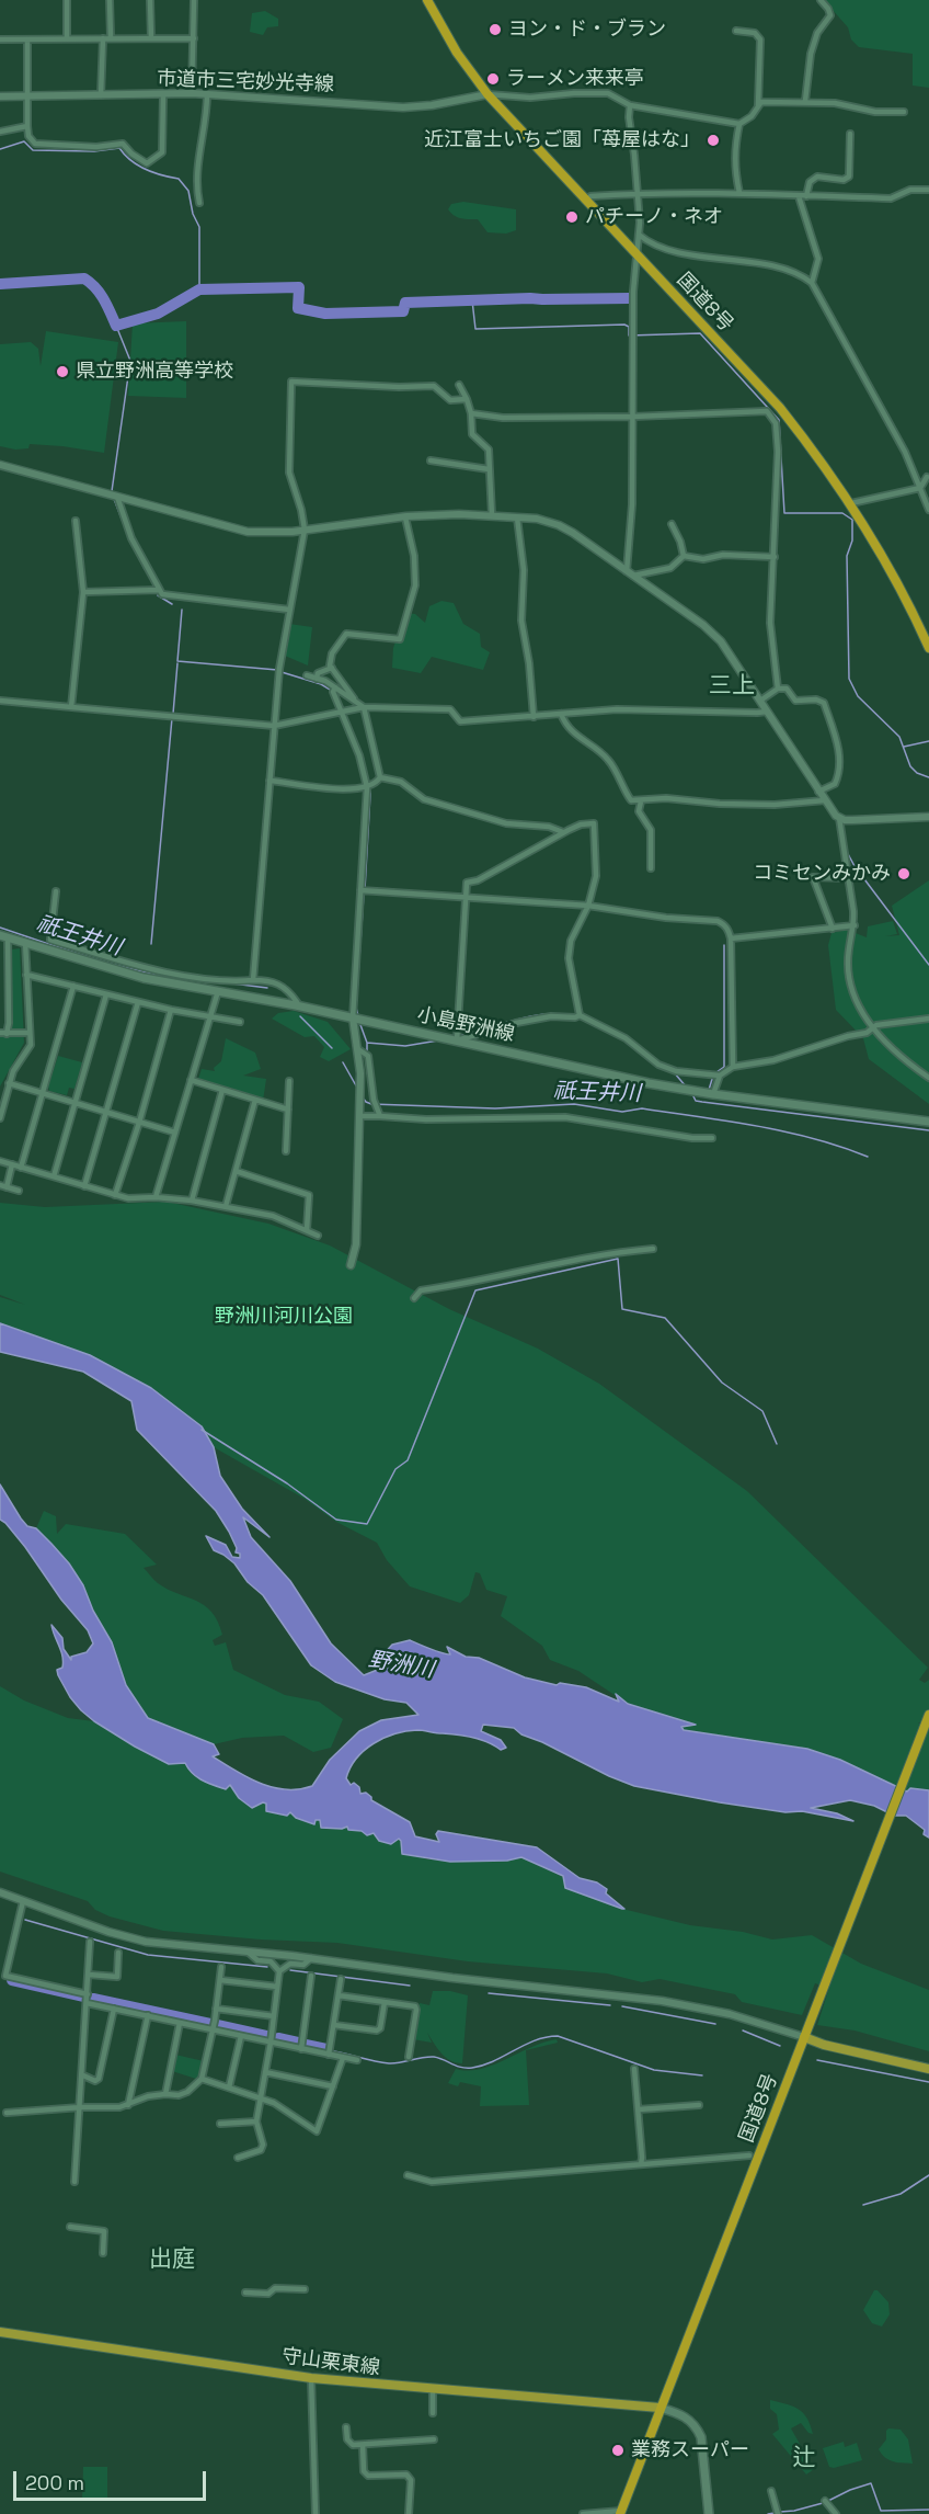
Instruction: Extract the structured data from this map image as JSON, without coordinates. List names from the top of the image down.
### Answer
{
  "streets": {
    "highway": ["国道8号"],
    "main road": ["小島野洲線", "守山栗東線"],
    "street": ["市道市三宅妙光寺線"]
  },
  "crossings": [
    ["市道市三宅妙光寺線", "国道8号"],
    ["国道8号", "守山栗東線"]
  ],
  "districts": ["三上", "出庭", "辻"],
  "water": ["祇王井川", "野洲川"],
  "parks": ["野洲川河川公園"],
  "places": [
    "ヨン・ド・ブラン",
    "ラーメン来来亭",
    "近江富士いちご園「苺屋はな」",
    "パチーノ・ネオ",
    "県立野洲高等学校",
    "コミセンみかみ",
    "業務スーパー"
  ],
  "scale_bar": "200 m"
}
